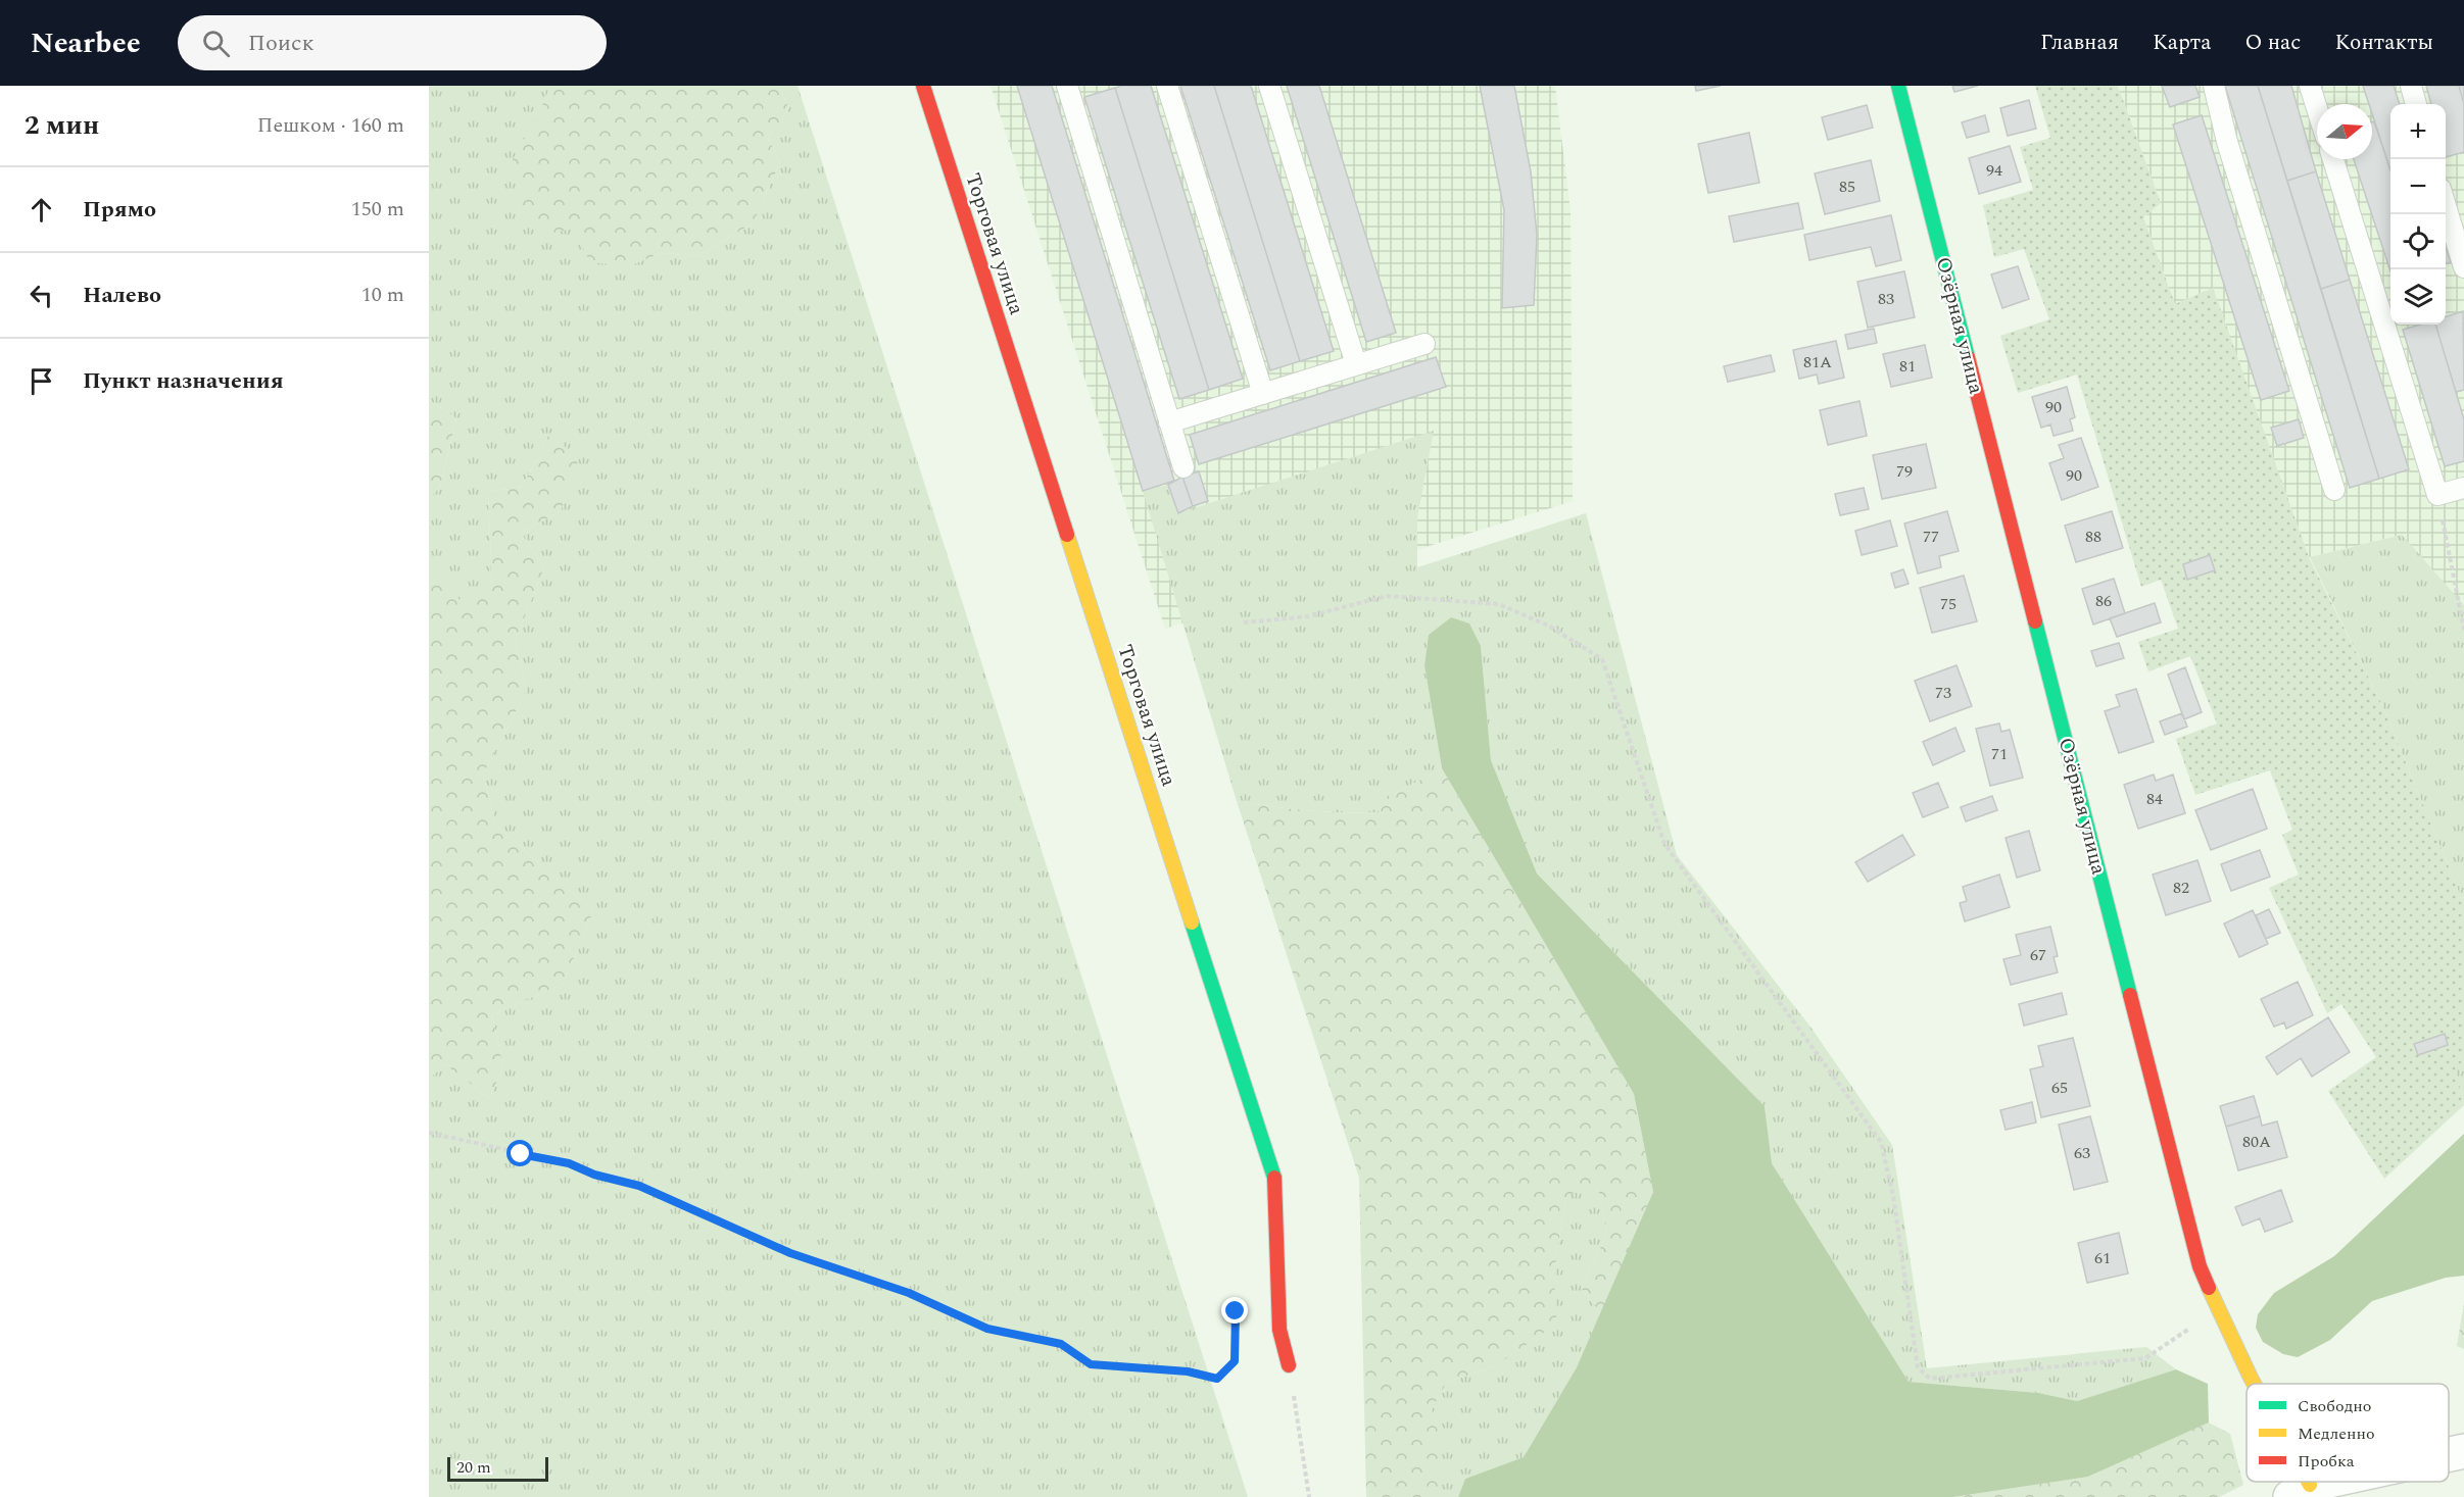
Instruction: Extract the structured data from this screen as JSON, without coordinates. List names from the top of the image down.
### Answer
{
  "streets": {
    "street": ["Торговая улица", "Озёрная улица"]
  },
  "house_numbers": [
    "94",
    "85",
    "83",
    "81А",
    "81",
    "90",
    "79",
    "90",
    "77",
    "88",
    "86",
    "75",
    "73",
    "71",
    "84",
    "82",
    "67",
    "65",
    "80А",
    "63",
    "61"
  ],
  "legend": ["Свободно", "Медленно", "Пробка"],
  "scale_bar": "20 m",
  "north": "right",
  "page": {
    "header": "Nearbee",
    "search": "Поиск",
    "nav": [
      "Главная",
      "Карта",
      "О нас",
      "Контакты"
    ],
    "heading": ["2 мин", "Пешком · 160 m"],
    "map_buttons": ["+", "−"],
    "list": [
      ["Прямо", "150 m"],
      ["Налево", "10 m"],
      "Пункт назначения"
    ],
    "scale": "20 m"
  }
}
